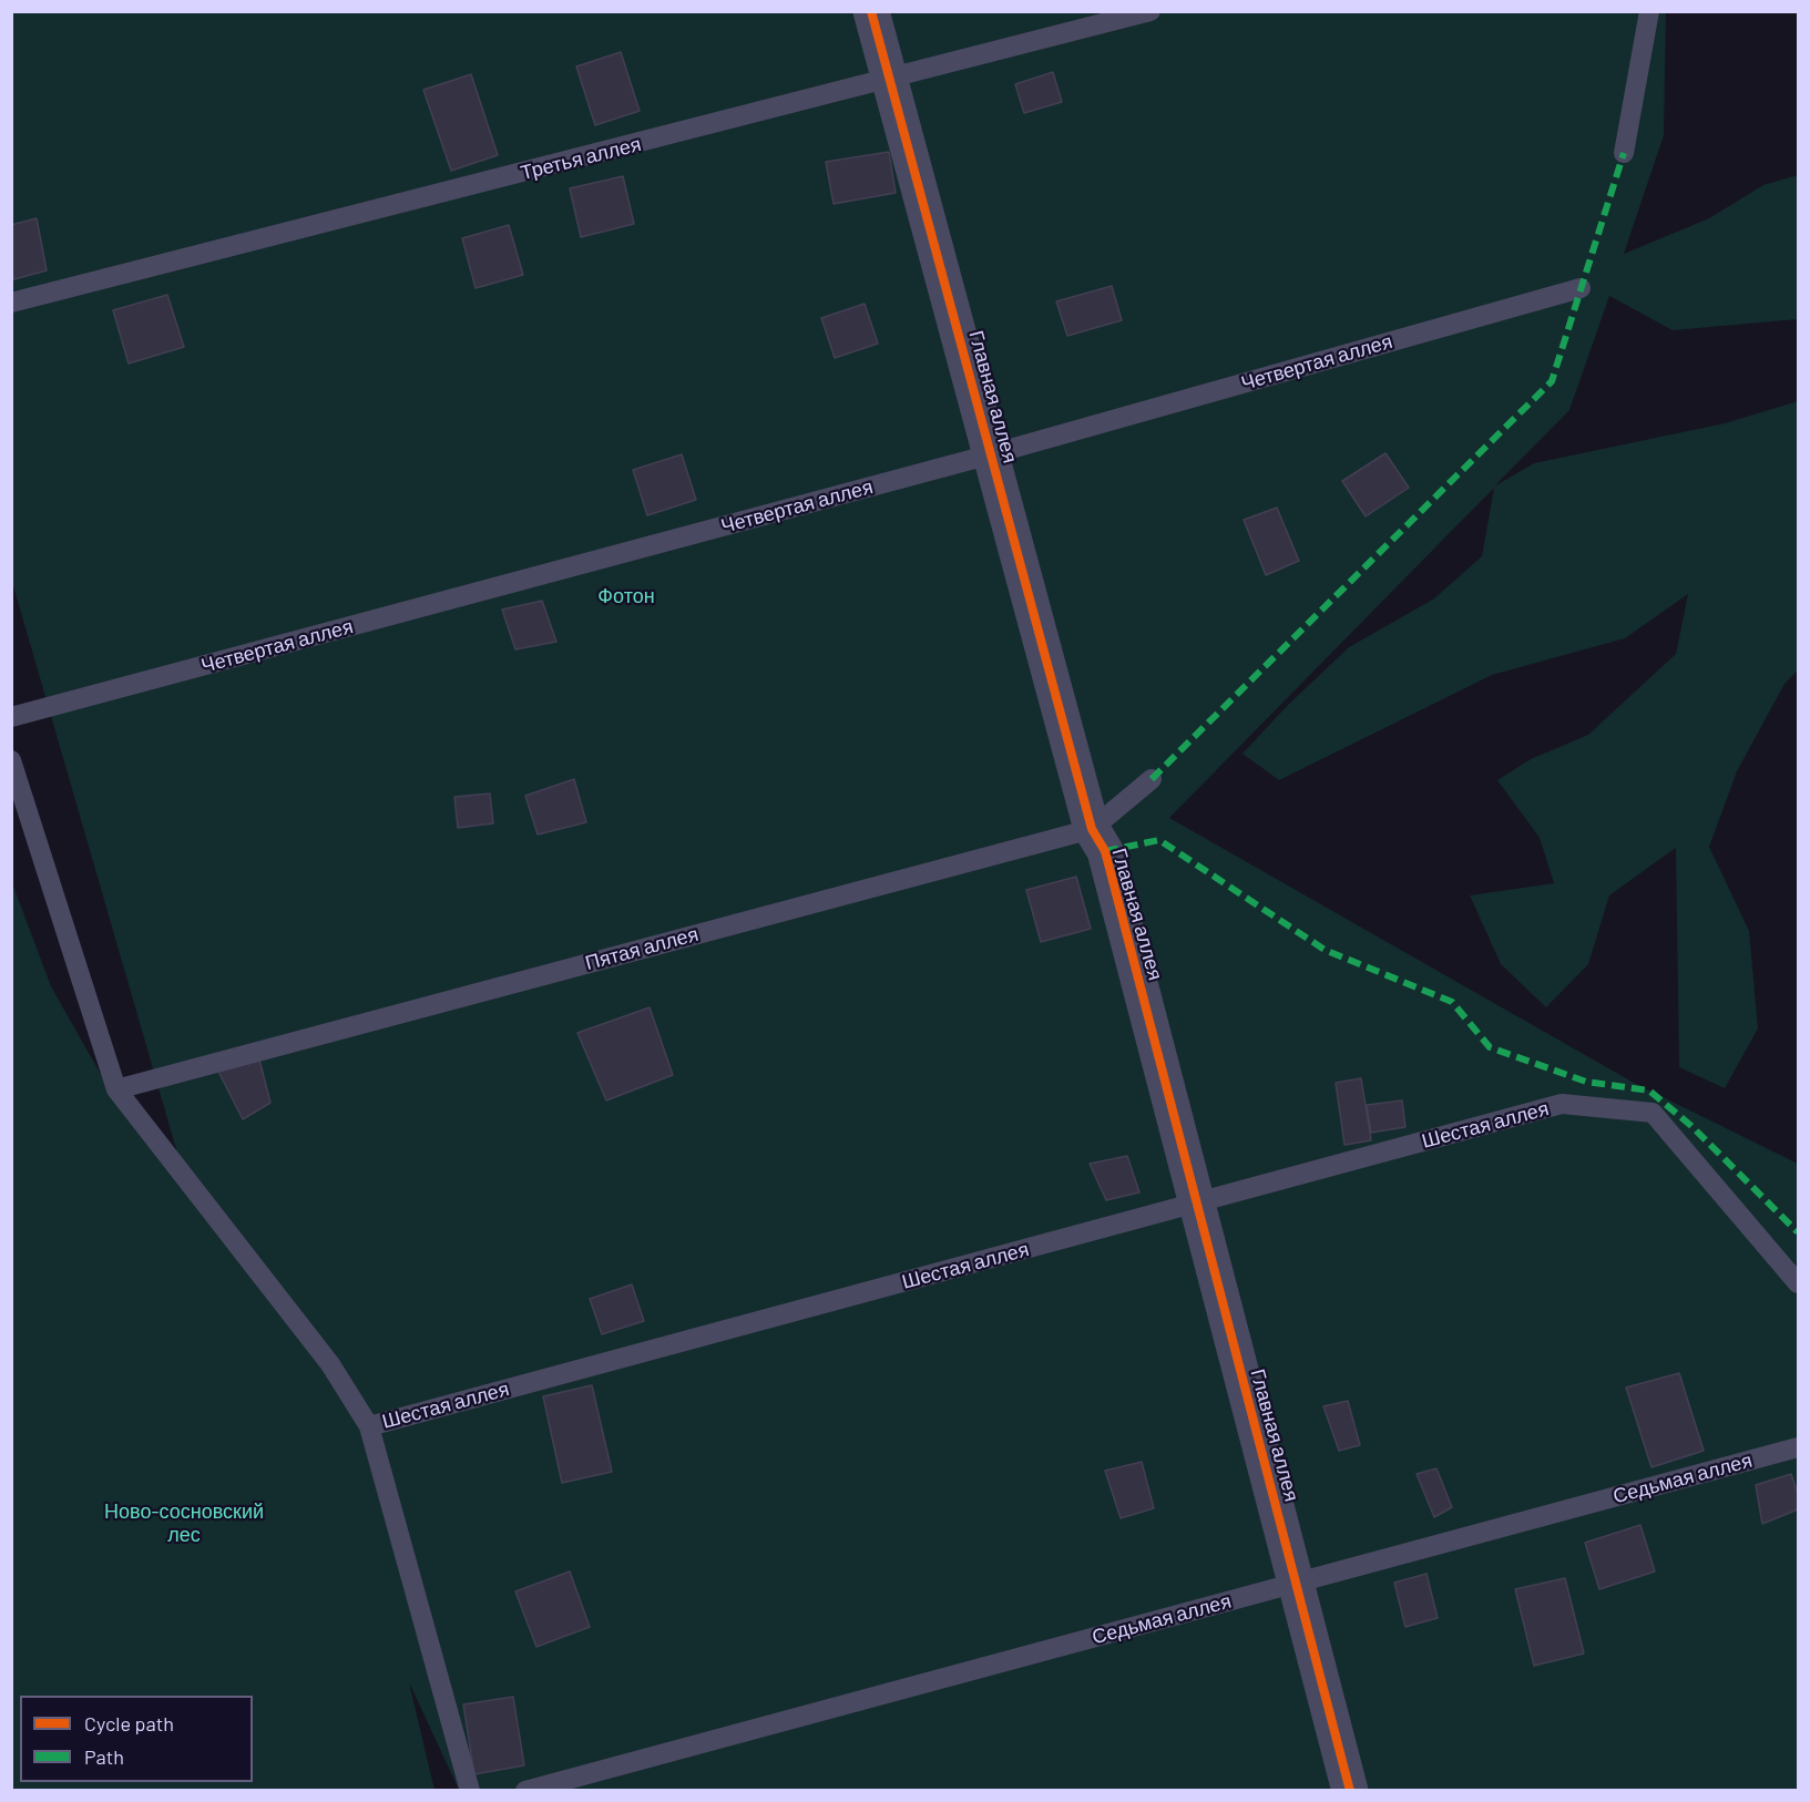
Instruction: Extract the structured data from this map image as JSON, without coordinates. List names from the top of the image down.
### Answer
{
  "streets": {
    "street": ["Главная аллея"],
    "lane": [
      "Третья аллея",
      "Четвертая аллея",
      "Пятая аллея",
      "Шестая аллея",
      "Седьмая аллея"
    ]
  },
  "crossings": [
    ["Третья аллея", "Главная аллея"],
    ["Четвертая аллея", "Главная аллея"],
    ["Главная аллея", "Пятая аллея"],
    ["Главная аллея", "Шестая аллея"],
    ["Главная аллея", "Седьмая аллея"]
  ],
  "parks": ["Фотон", "Ново-сосновский лес"],
  "legend": ["Cycle path", "Path"]
}
